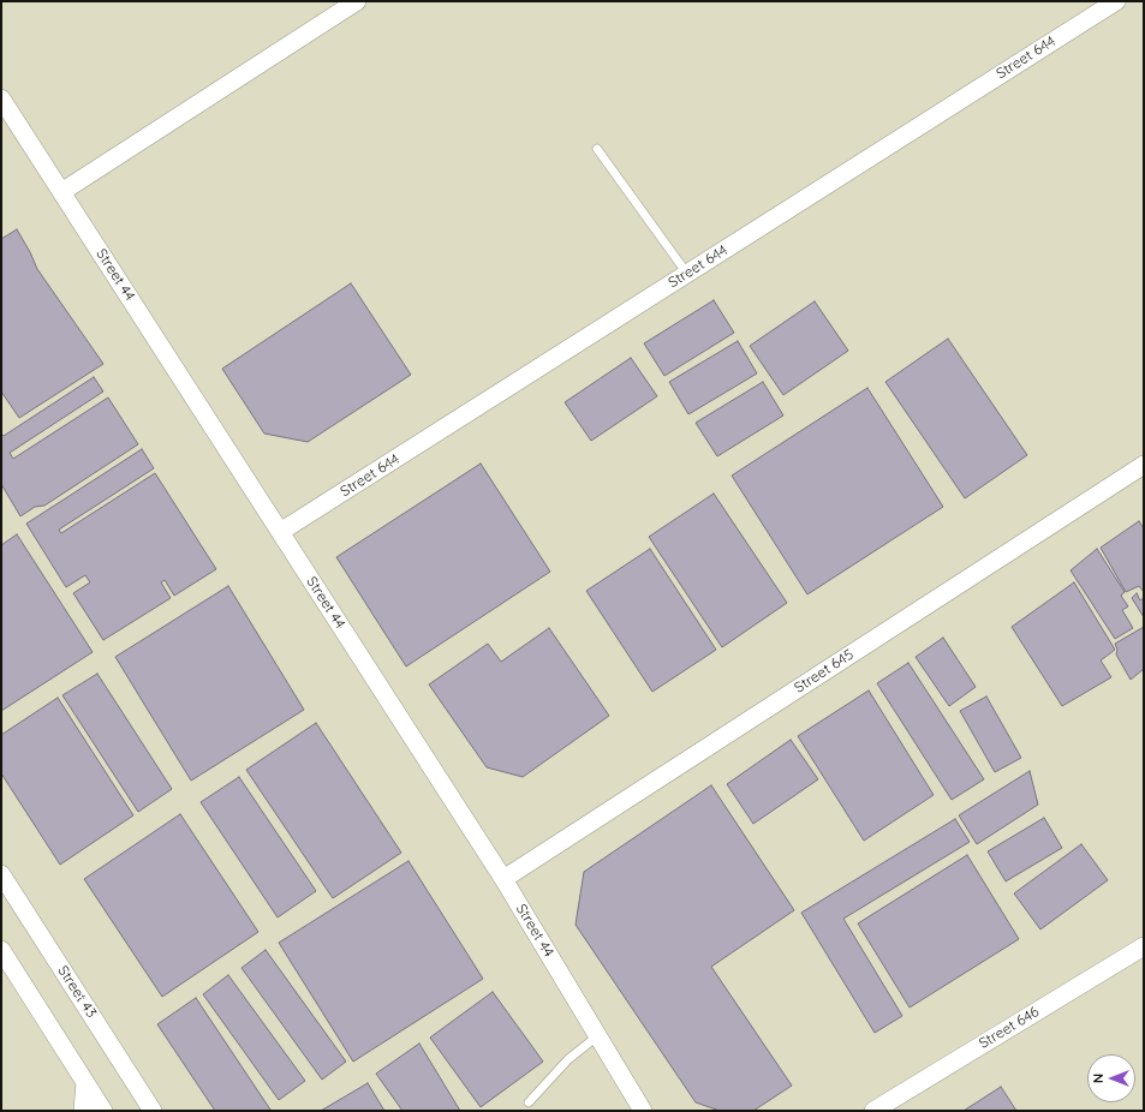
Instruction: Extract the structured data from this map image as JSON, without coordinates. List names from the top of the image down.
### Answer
{
  "streets": {
    "street": [
      "Street 644",
      "Street 44",
      "Street 645",
      "Street 43",
      "Street 646"
    ]
  },
  "crossings": [
    ["Street 644", "Street 44"],
    ["Street 44", "Street 645"]
  ],
  "north": "left"
}
